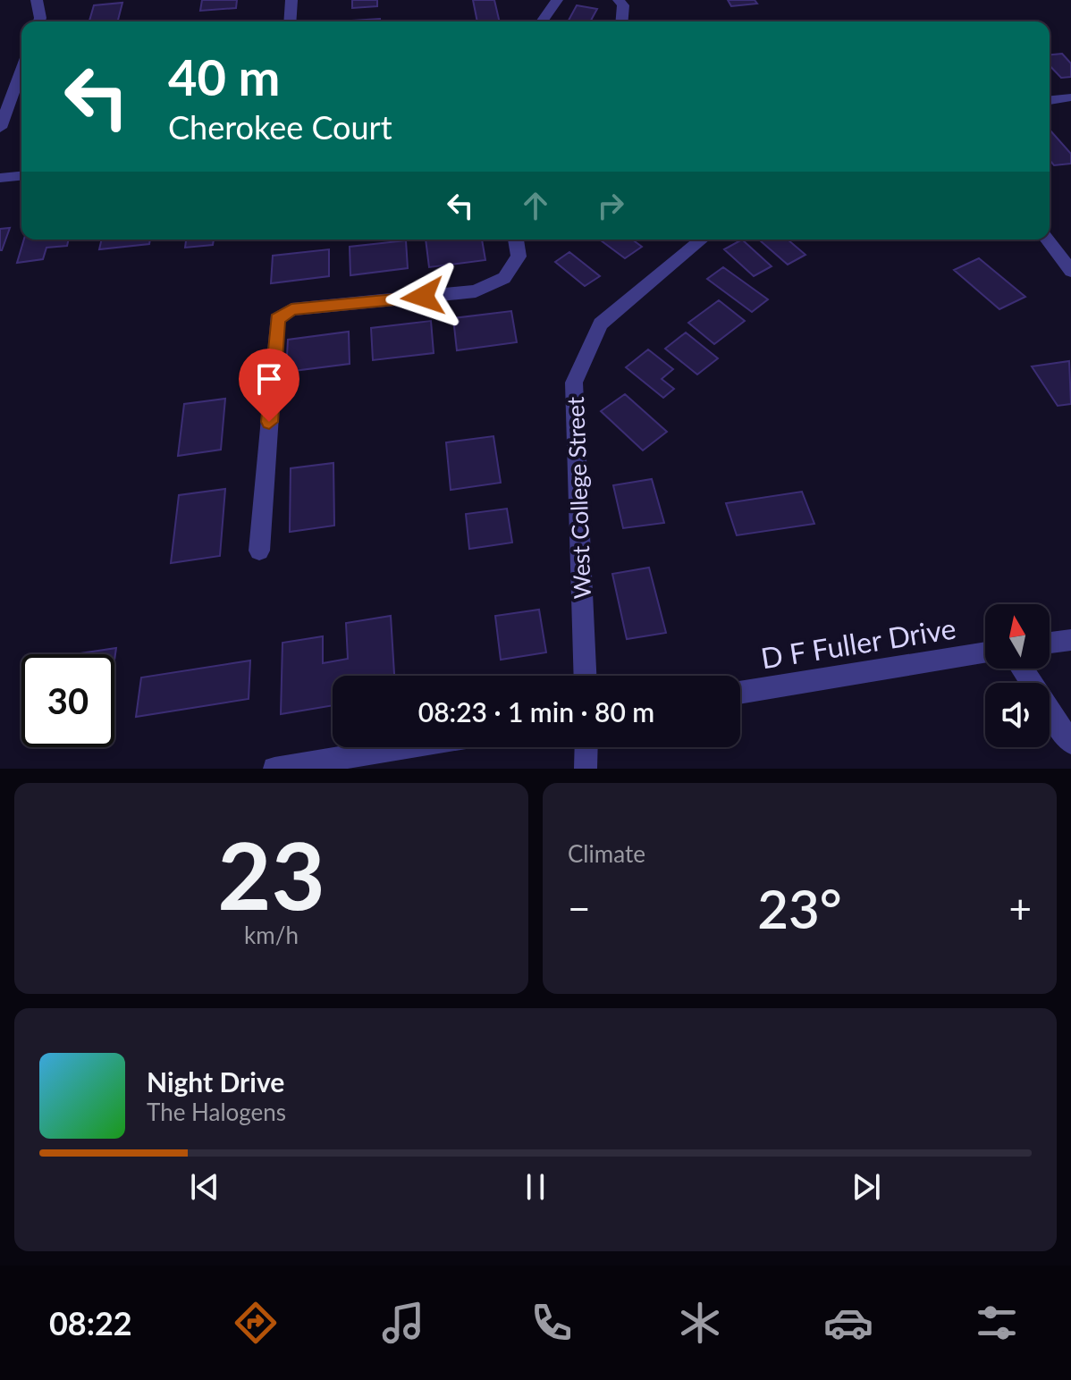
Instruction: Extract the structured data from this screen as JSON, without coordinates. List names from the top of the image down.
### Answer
{
  "streets": {
    "street": ["West College Street", "D F Fuller Drive"]
  },
  "north": "top",
  "page": {
    "turn": ["40 m", "Cherokee Court"],
    "limit": "30",
    "trip": "08:23 · 1 min · 80 m",
    "tile": [
      ["23", "km/h"],
      "Climate"
    ],
    "heat": ["−", "23°", "+"],
    "song": ["Night Drive", "The Halogens"],
    "tabs": "08:22"
  }
}
